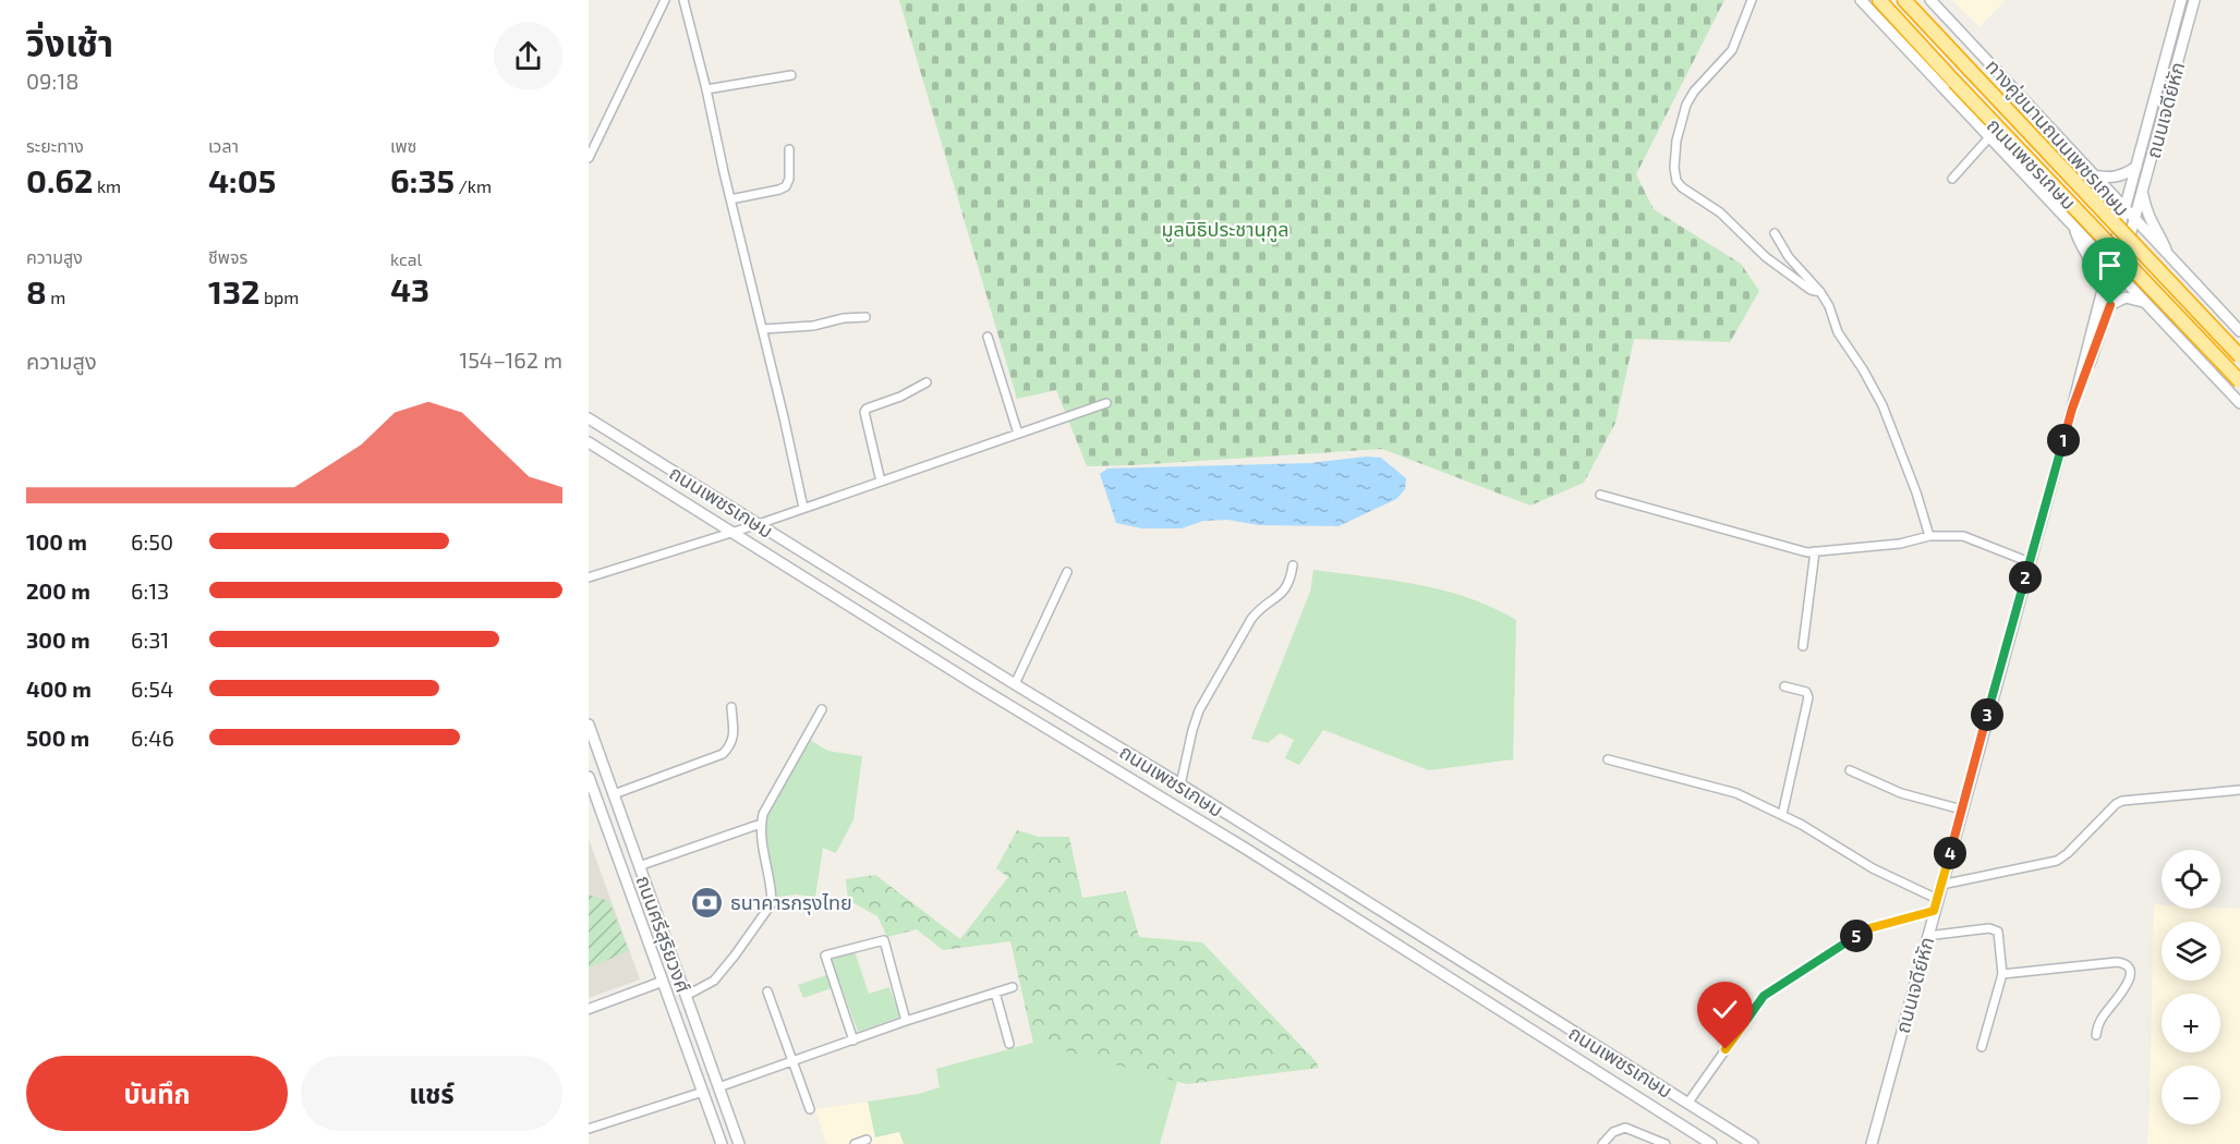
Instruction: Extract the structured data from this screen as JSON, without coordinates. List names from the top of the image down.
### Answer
{
  "streets": {
    "highway": ["ถนนเพชรเกษม"],
    "main road": ["ถนนเจดีย์หัก", "ทางคู่ขนานถนนเพชรเกษม", "ถนนศรีสุริยวงศ์"]
  },
  "crossings": [
    ["ถนนเจดีย์หัก", "ทางคู่ขนานถนนเพชรเกษม"]
  ],
  "parks": ["มูลนิธิประชานุกูล"],
  "places": {
    "bank": ["ธนาคารกรุงไทย"]
  },
  "page": {
    "heading": ["วิ่งเช้า", "09:18"],
    "stats": [
      ["ระยะทาง", "0.62 km"],
      ["เวลา", "4:05"],
      ["เพซ", "6:35 /km"],
      ["ความสูง", "8 m"],
      ["ชีพจร", "132 bpm"],
      ["kcal", "43"]
    ],
    "chart": ["ความสูง", "154–162 m"],
    "pins": [
      "1",
      "2",
      "3",
      "4",
      "5"
    ],
    "list": [
      {
        "name": "100 m",
        "note": "6:50"
      },
      {
        "name": "200 m",
        "note": "6:13"
      },
      {
        "name": "300 m",
        "note": "6:31"
      },
      {
        "name": "400 m",
        "note": "6:54"
      },
      {
        "name": "500 m",
        "note": "6:46"
      }
    ],
    "map_buttons": ["+", "−"],
    "buttons": ["บันทึก", "แชร์"]
  }
}
